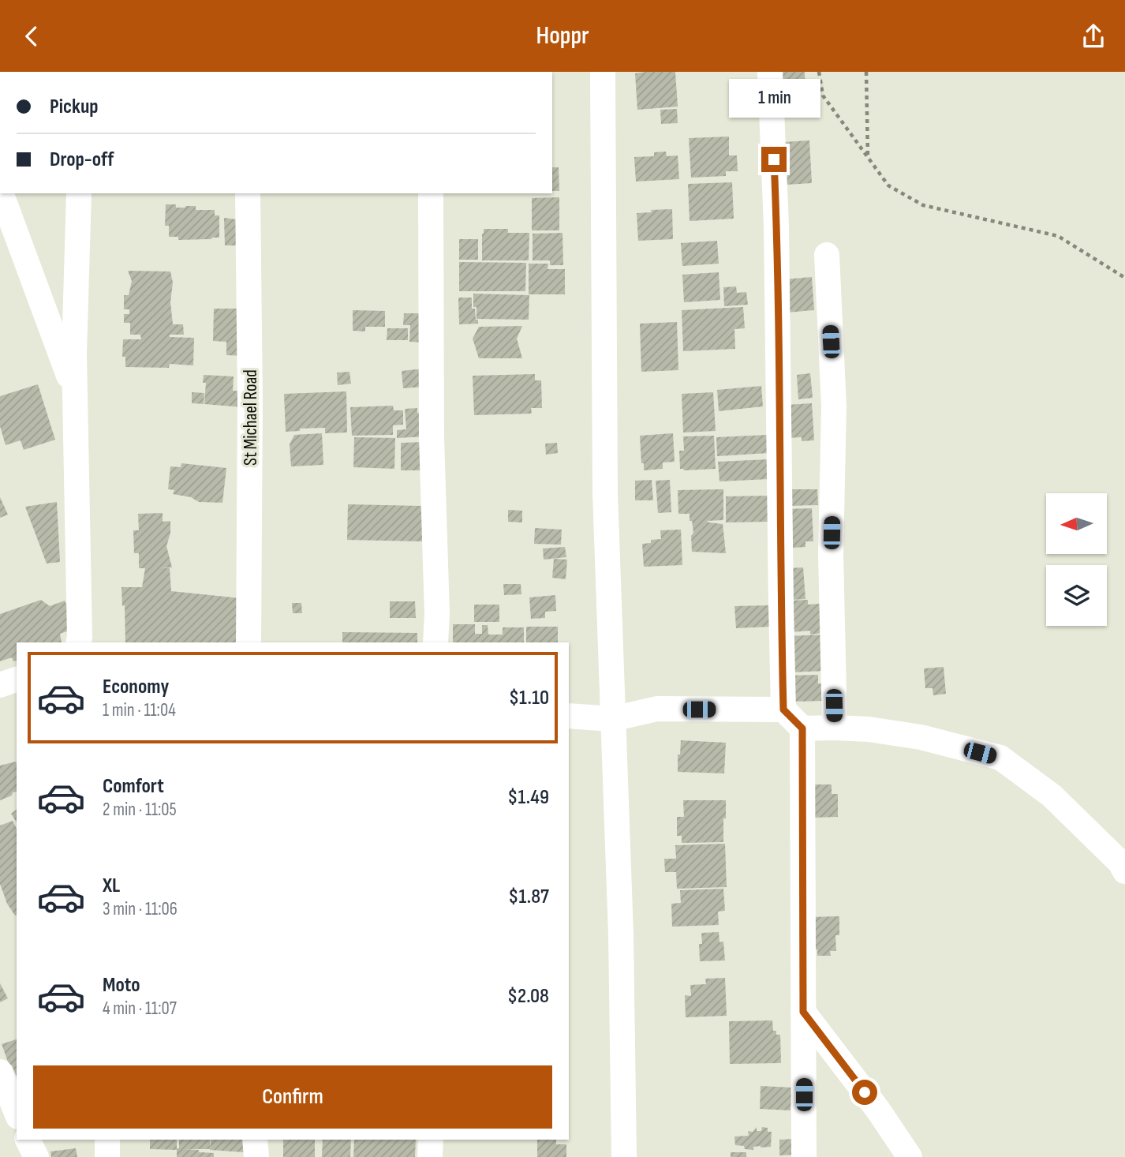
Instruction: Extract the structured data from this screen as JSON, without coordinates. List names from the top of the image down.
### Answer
{
  "streets": {
    "street": ["St Michael Road"]
  },
  "north": "left",
  "page": {
    "header": "Hoppr",
    "banner": ["Pickup", "Drop-off"],
    "bubble": "1 min",
    "list": [
      {
        "name": "Economy",
        "note": "1 min · 11:04",
        "value": "$1.10"
      },
      {
        "name": "Comfort",
        "note": "2 min · 11:05",
        "value": "$1.49"
      },
      {
        "name": "XL",
        "note": "3 min · 11:06",
        "value": "$1.87"
      },
      {
        "name": "Moto",
        "note": "4 min · 11:07",
        "value": "$2.08"
      }
    ],
    "buttons": "Confirm"
  }
}
